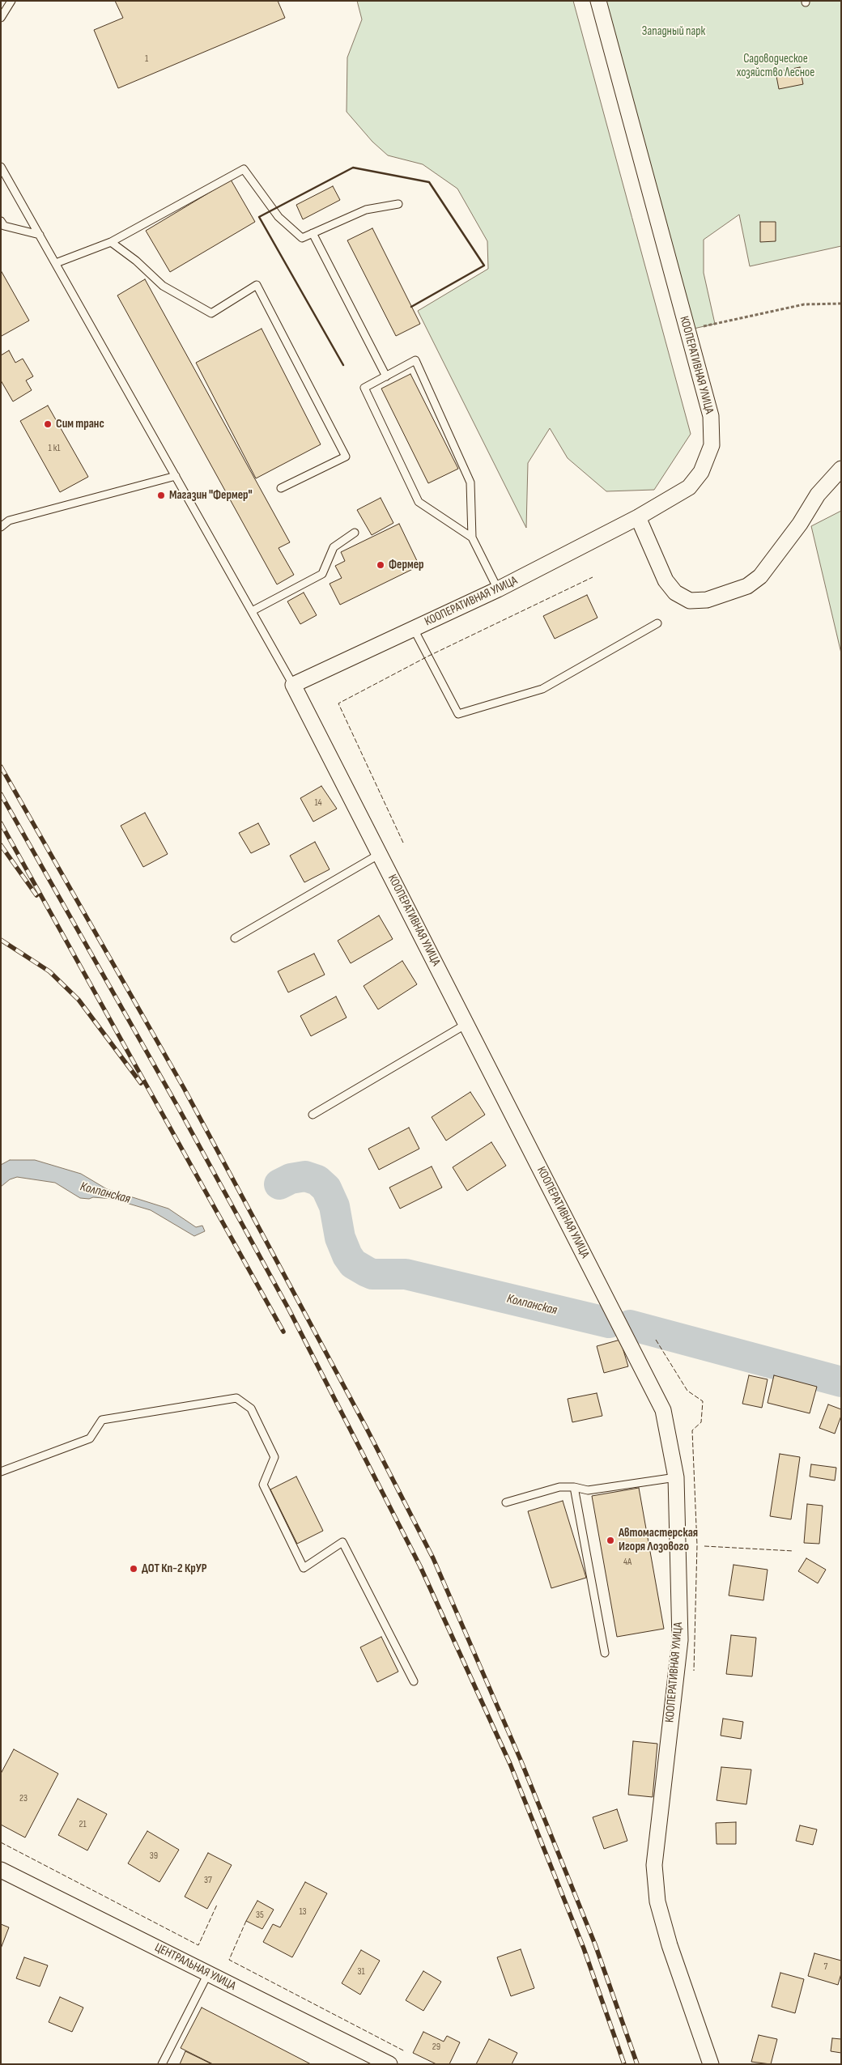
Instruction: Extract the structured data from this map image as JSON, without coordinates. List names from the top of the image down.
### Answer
{
  "streets": {
    "street": ["КООПЕРАТИВНАЯ УЛИЦА", "ЦЕНТРАЛЬНАЯ УЛИЦА"]
  },
  "water": ["Колпанская"],
  "parks": ["Западный парк", "Садоводческое хозяйство Лесное"],
  "places": [
    "Сим транс",
    "Магазин \"Фермер\"",
    "Фермер",
    "Автомастерская Игоря Лозового",
    "ДОТ Кп-2 КрУР"
  ],
  "house_numbers": [
    "1",
    "1 к1",
    "14",
    "4А",
    "23",
    "21",
    "39",
    "37",
    "13",
    "35",
    "7",
    "31",
    "29"
  ]
}
